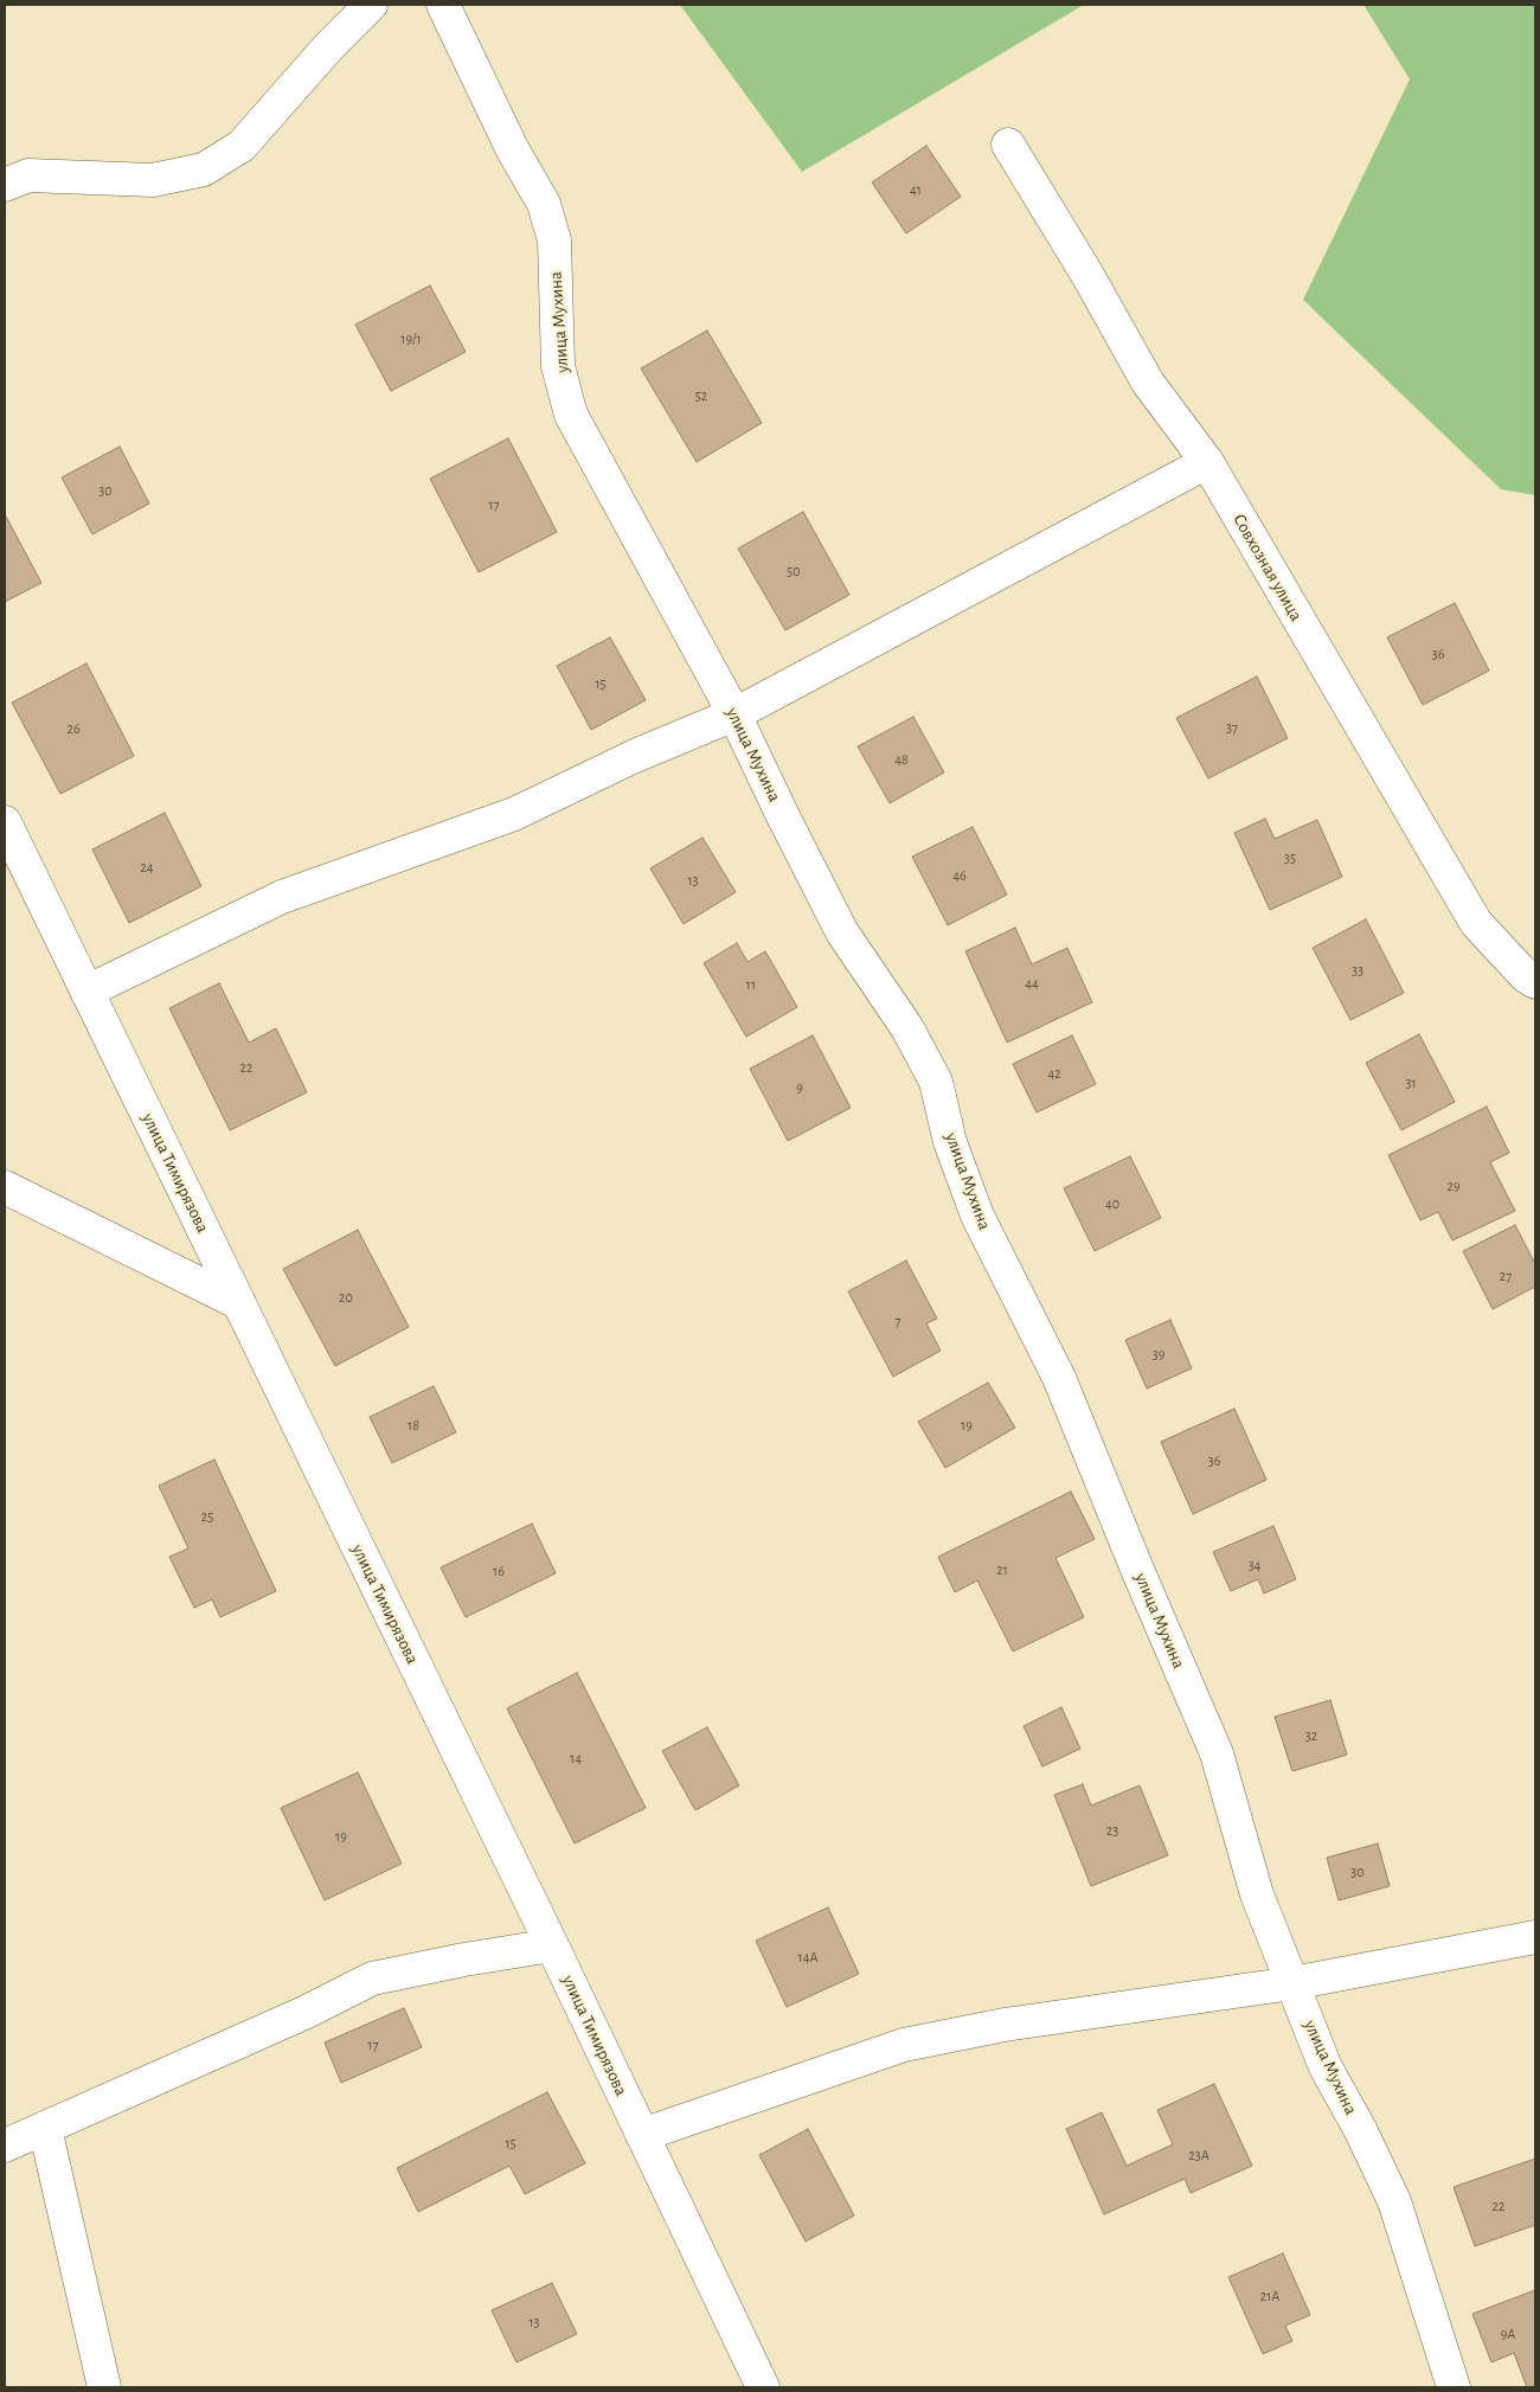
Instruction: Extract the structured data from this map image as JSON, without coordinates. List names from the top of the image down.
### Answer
{
  "streets": {
    "street": ["улица Мухина", "Совхозная улица", "улица Тимирязова"]
  },
  "house_numbers": [
    "41",
    "19/1",
    "52",
    "30",
    "17",
    "50",
    "36",
    "15",
    "37",
    "26",
    "48",
    "35",
    "24",
    "46",
    "13",
    "33",
    "44",
    "11",
    "22",
    "42",
    "31",
    "9",
    "29",
    "40",
    "27",
    "20",
    "7",
    "39",
    "18",
    "19",
    "36",
    "25",
    "34",
    "21",
    "16",
    "32",
    "14",
    "23",
    "19",
    "30",
    "14А",
    "17",
    "15",
    "23А",
    "22",
    "21А",
    "13",
    "9А"
  ]
}
